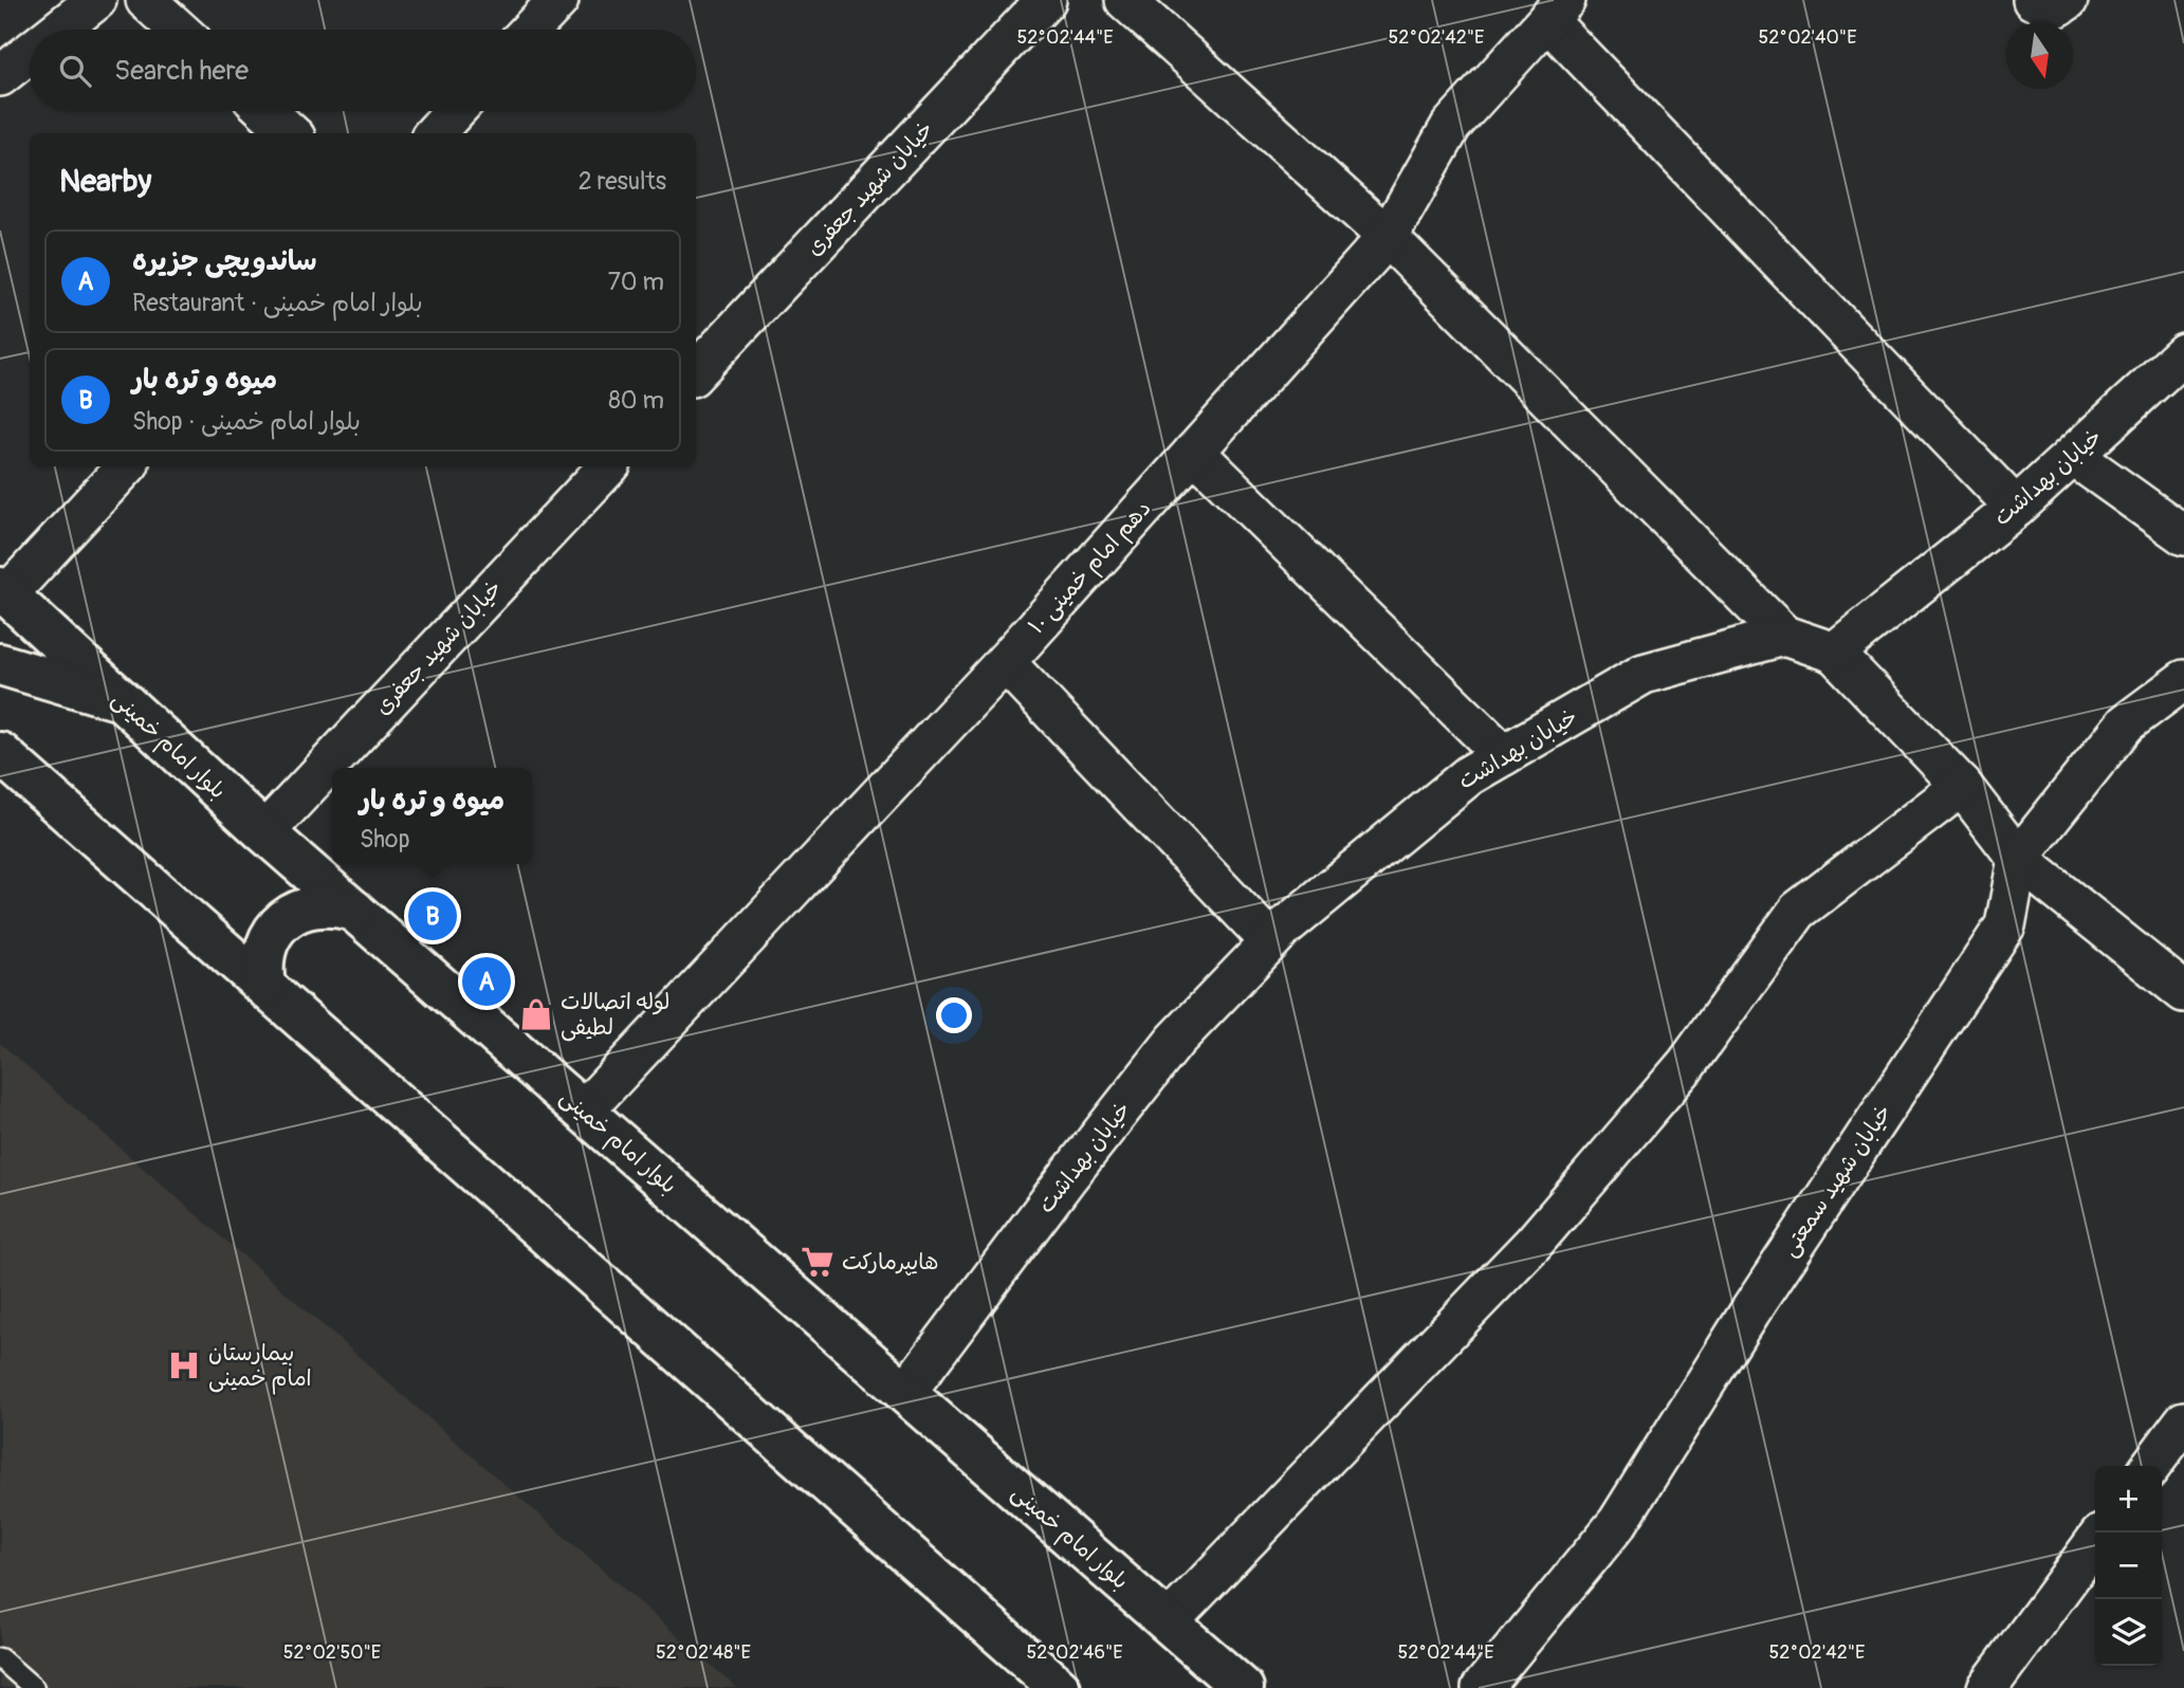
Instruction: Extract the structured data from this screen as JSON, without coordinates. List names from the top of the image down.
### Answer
{
  "streets": {
    "main road": ["بلوار امام خمینی"],
    "street": [
      "خیابان شهید جعفری",
      "خیابان بهداشت",
      "دهم امام خمینی ۱۰",
      "خیابان شهید سمعتی"
    ]
  },
  "crossings": [
    ["خیابان شهید جعفری", "بلوار امام خمینی"],
    ["خیابان بهداشت", "بلوار امام خمینی"],
    ["دهم امام خمینی ۱۰", "بلوار امام خمینی"]
  ],
  "places": {
    "shop": ["لوله اتصالات لطیفی"],
    "supermarket": ["هایپرمارکت"],
    "hospital": ["بیمارستان امام خمینی"]
  },
  "north": "bottom",
  "page": {
    "search": "Search here",
    "heading": ["Nearby", "2 results"],
    "list": [
      {
        "mark": "A",
        "name": "ساندویچی جزیره",
        "note": "Restaurant · بلوار امام خمینی",
        "value": "70 m"
      },
      {
        "mark": "B",
        "name": "میوه و تره بار",
        "note": "Shop · بلوار امام خمینی",
        "value": "80 m"
      }
    ],
    "popup": ["میوه و تره بار", "Shop"],
    "pins": ["B", "A"],
    "map_buttons": ["+", "−"]
  },
  "coordinates": [
    "52°02'44\"E",
    "52°02'42\"E",
    "52°02'40\"E",
    "52°02'50\"E",
    "52°02'48\"E",
    "52°02'46\"E"
  ]
}
